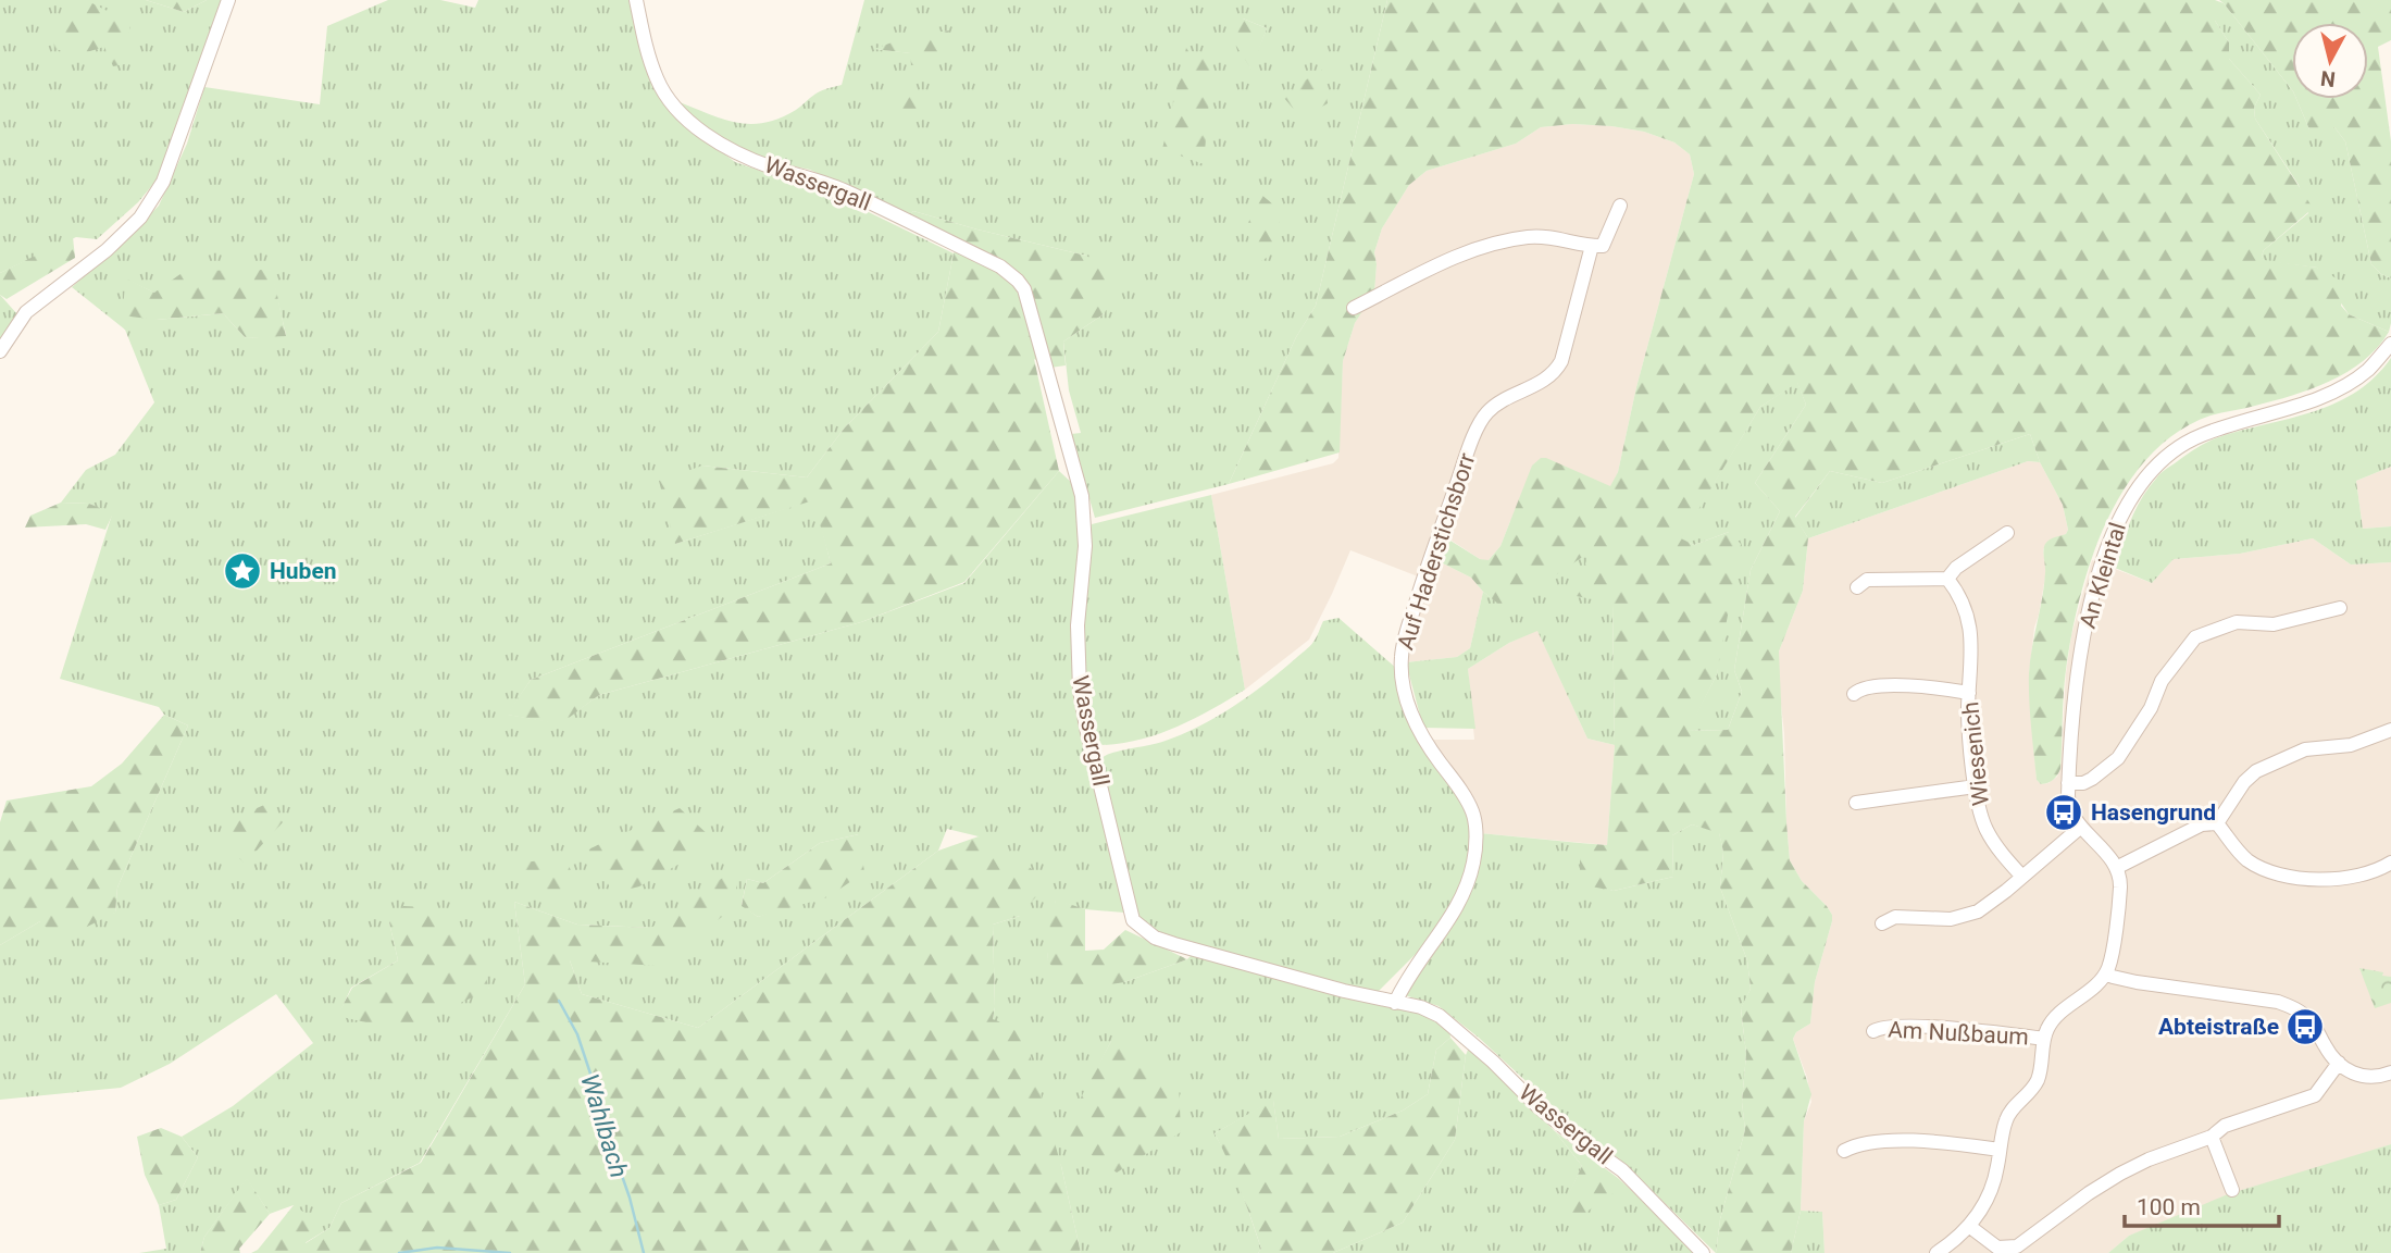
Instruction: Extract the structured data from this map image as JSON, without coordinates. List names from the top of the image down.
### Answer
{
  "streets": {
    "street": [
      "Wassergall",
      "Auf Haderstichsborr",
      "An Kleintal",
      "Wiesenich",
      "Am Nußbaum"
    ]
  },
  "crossings": [
    ["Wassergall", "Auf Haderstichsborr"]
  ],
  "water": ["Wahlbach"],
  "places": {
    "place": ["Huben"],
    "bus stop": ["Hasengrund", "Abteistraße"]
  },
  "scale_bar": "100 m",
  "north": "bottom"
}
